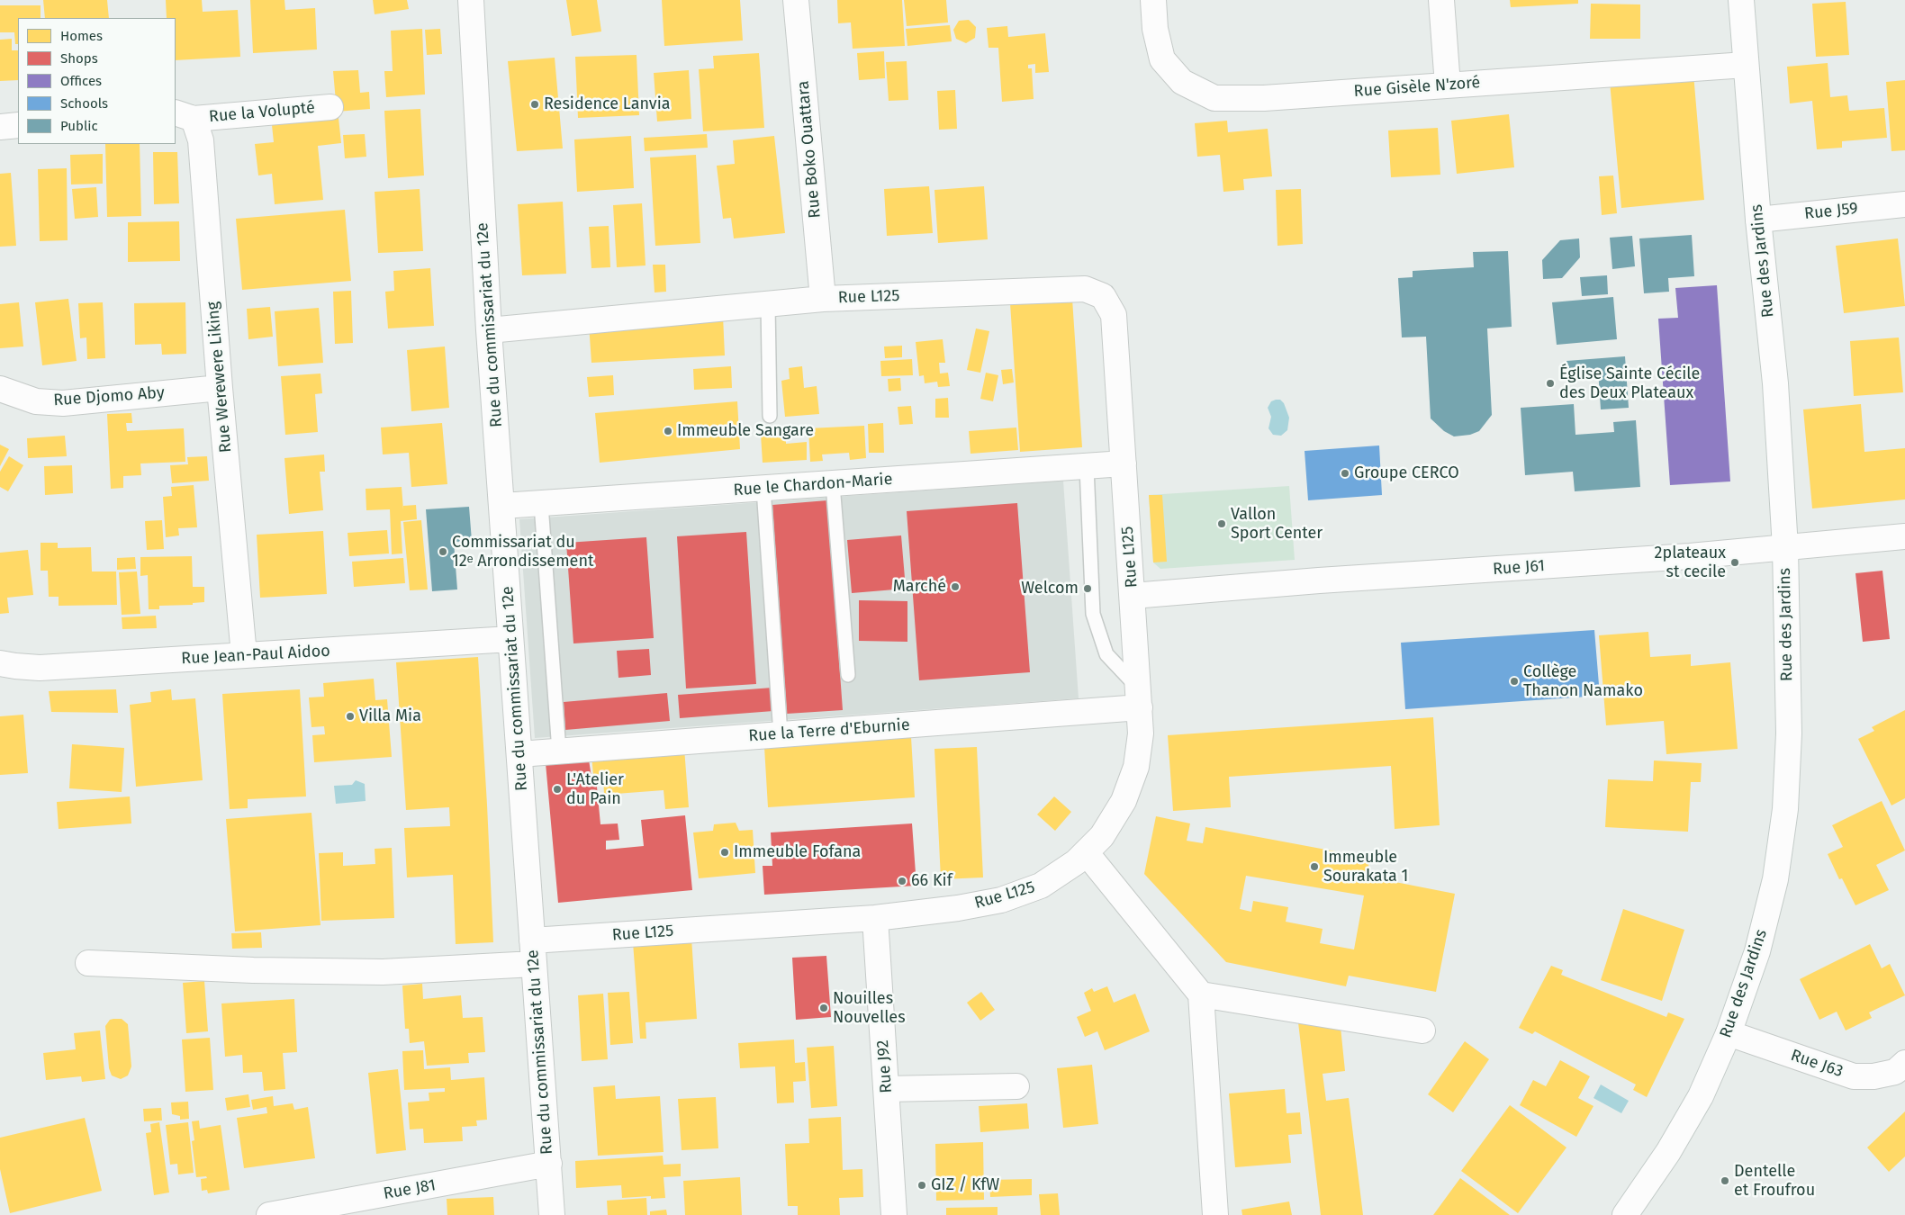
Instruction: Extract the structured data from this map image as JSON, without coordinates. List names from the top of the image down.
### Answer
{
  "streets": {
    "street": [
      "Rue Gisèle N'zoré",
      "Rue la Volupté",
      "Rue Boko Ouattara",
      "Rue J59",
      "Rue des Jardins",
      "Rue L125",
      "Rue du commissariat du 12e",
      "Rue Werewere Liking",
      "Rue Djomo Aby",
      "Rue le Chardon-Marie",
      "Rue J61",
      "Rue Jean-Paul Aidoo",
      "Rue la Terre d'Eburnie",
      "Rue J63",
      "Rue J92",
      "Rue J81"
    ]
  },
  "crossings": [
    ["Rue Gisèle N'zoré", "Rue des Jardins"],
    ["Rue la Volupté", "Rue Werewere Liking"],
    ["Rue Boko Ouattara", "Rue L125"],
    ["Rue J59", "Rue des Jardins"],
    ["Rue des Jardins", "Rue J61"],
    ["Rue des Jardins", "Rue J63"],
    ["Rue L125", "Rue du commissariat du 12e"],
    ["Rue L125", "Rue le Chardon-Marie"],
    ["Rue L125", "Rue J61"],
    ["Rue L125", "Rue la Terre d'Eburnie"],
    ["Rue L125", "Rue J92"],
    ["Rue du commissariat du 12e", "Rue le Chardon-Marie"],
    ["Rue du commissariat du 12e", "Rue Jean-Paul Aidoo"],
    ["Rue du commissariat du 12e", "Rue la Terre d'Eburnie"],
    ["Rue du commissariat du 12e", "Rue J81"],
    ["Rue Werewere Liking", "Rue Djomo Aby"],
    ["Rue Werewere Liking", "Rue Jean-Paul Aidoo"]
  ],
  "places": [
    "Residence Lanvia",
    "Église Sainte Cécile des Deux Plateaux",
    "Immeuble Sangare",
    "Groupe CERCO",
    "Vallon Sport Center",
    "Commissariat du 12ᵉ Arrondissement",
    "2plateaux st cecile",
    "Marché",
    "Welcom",
    "Collège Thanon Namako",
    "Villa Mia",
    "L'Atelier du Pain",
    "Immeuble Fofana",
    "Immeuble Sourakata 1",
    "66 Kif",
    "Nouilles Nouvelles",
    "Dentelle et Froufrou",
    "GIZ / KfW"
  ],
  "legend": [
    "Homes",
    "Shops",
    "Offices",
    "Schools",
    "Public"
  ]
}
